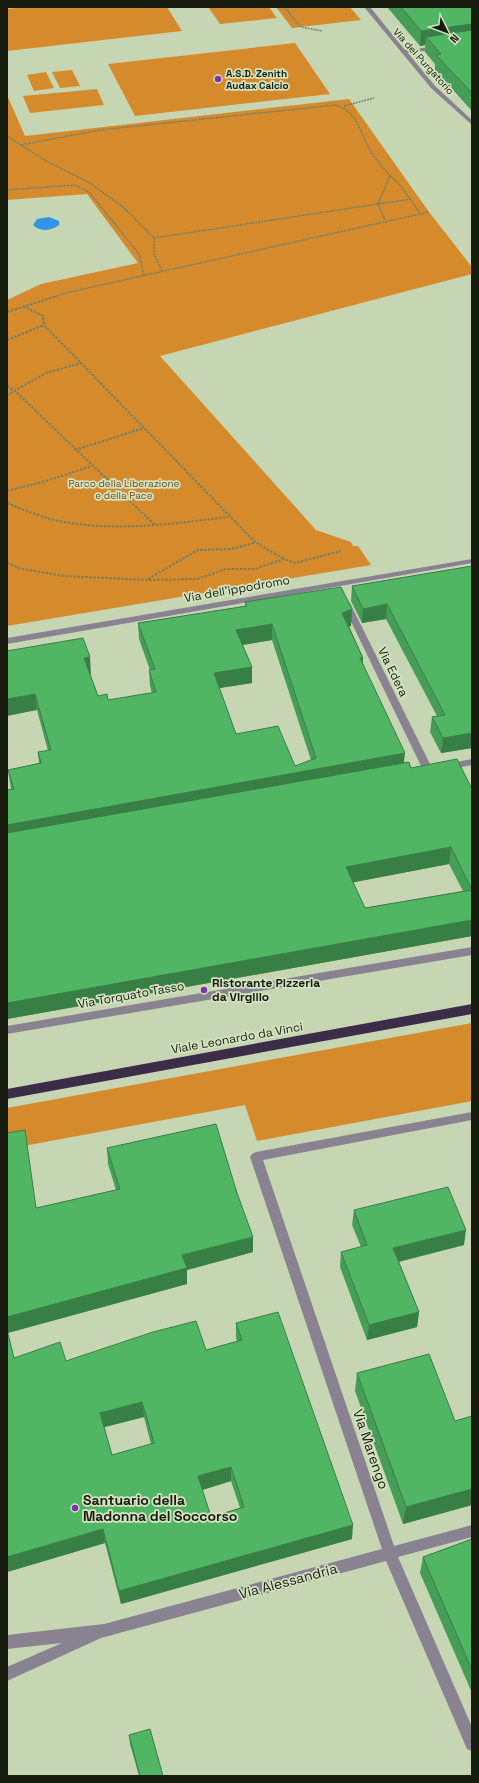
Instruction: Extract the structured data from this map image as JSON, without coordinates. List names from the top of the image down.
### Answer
{
  "streets": {
    "highway": ["Viale Leonardo da Vinci"],
    "street": [
      "Via del Purgatorio",
      "Via dell'ippodromo",
      "Via Edera",
      "Via Torquato Tasso",
      "Via Marengo",
      "Via Alessandria"
    ]
  },
  "crossings": [
    ["Via dell'ippodromo", "Via Edera"],
    ["Via Marengo", "Via Alessandria"]
  ],
  "parks": ["Parco della Liberazione e della Pace"],
  "places": ["A.S.D. Zenith Audax Calcio", "Ristorante Pizzeria da Virgilio", "Santuario della Madonna del Soccorso"],
  "north": "bottom right"
}
